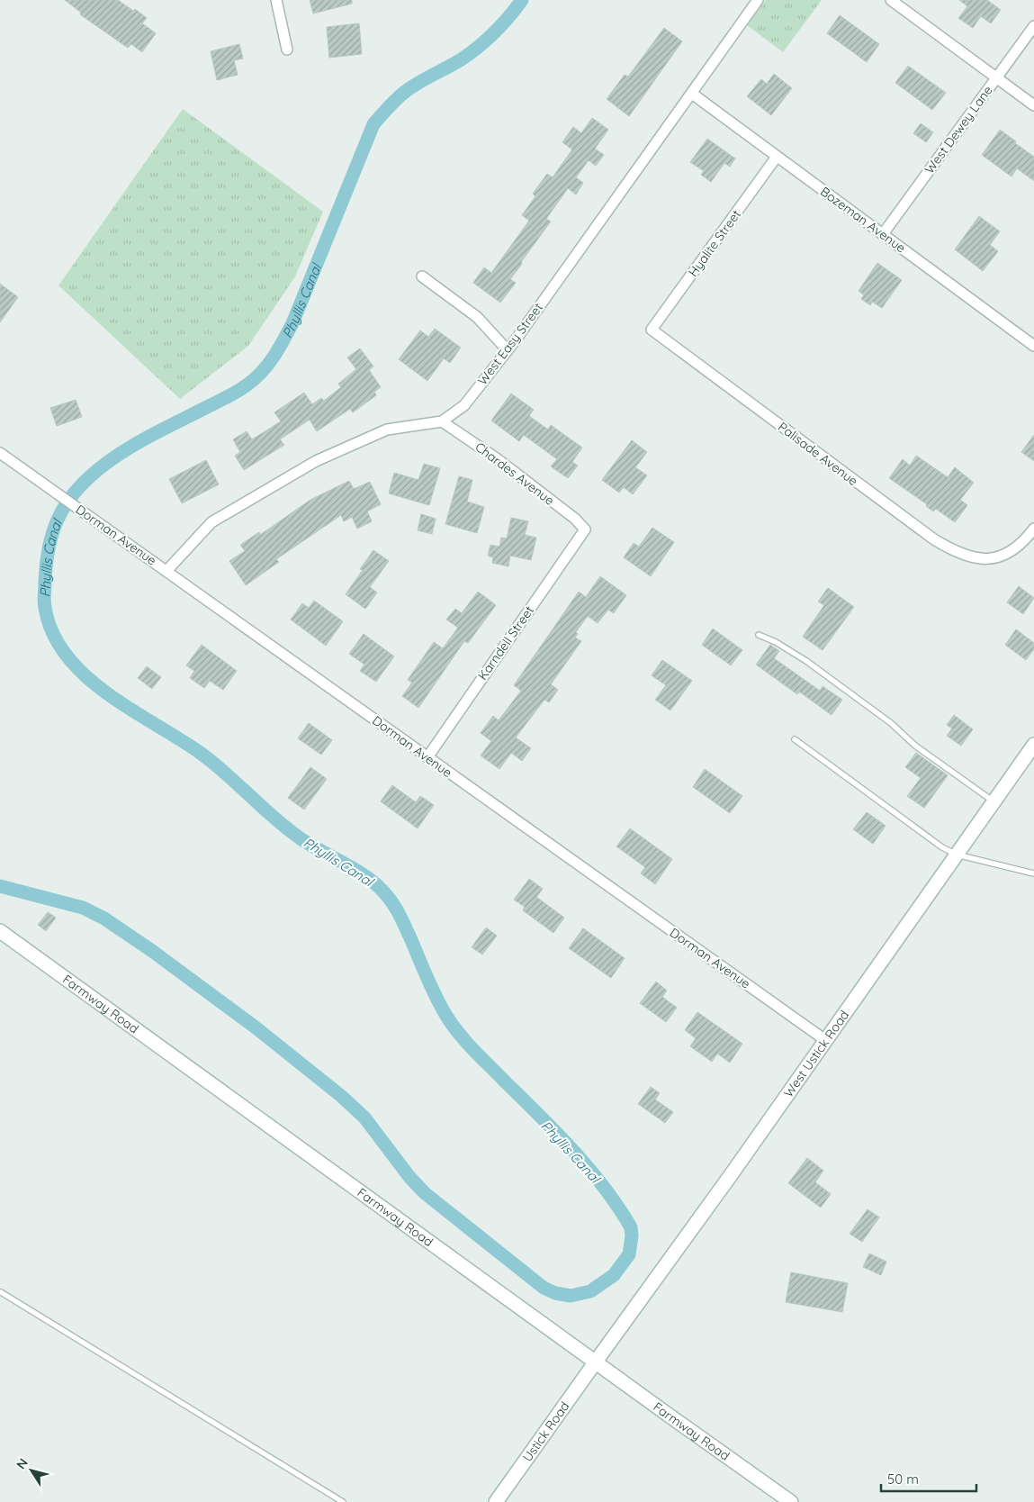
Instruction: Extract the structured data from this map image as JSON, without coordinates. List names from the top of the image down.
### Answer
{
  "streets": {
    "main road": ["Farmway Road", "West Ustick Road", "Ustick Road"],
    "street": [
      "West Dewey Lane",
      "Bozeman Avenue",
      "Hyalite Street",
      "West Easy Street",
      "Palisade Avenue",
      "Chardes Avenue",
      "Dorman Avenue",
      "Karndell Street"
    ]
  },
  "crossings": [
    ["West Dewey Lane", "Bozeman Avenue"],
    ["Bozeman Avenue", "Hyalite Street"],
    ["Bozeman Avenue", "West Easy Street"],
    ["Hyalite Street", "Palisade Avenue"],
    ["West Easy Street", "Chardes Avenue"],
    ["West Easy Street", "Dorman Avenue"],
    ["Chardes Avenue", "Karndell Street"],
    ["Dorman Avenue", "Karndell Street"],
    ["Dorman Avenue", "West Ustick Road"],
    ["Farmway Road", "West Ustick Road"],
    ["Farmway Road", "Ustick Road"],
    ["West Ustick Road", "Ustick Road"]
  ],
  "water": ["Phyllis Canal"],
  "scale_bar": "50 m",
  "north": "top left"
}
